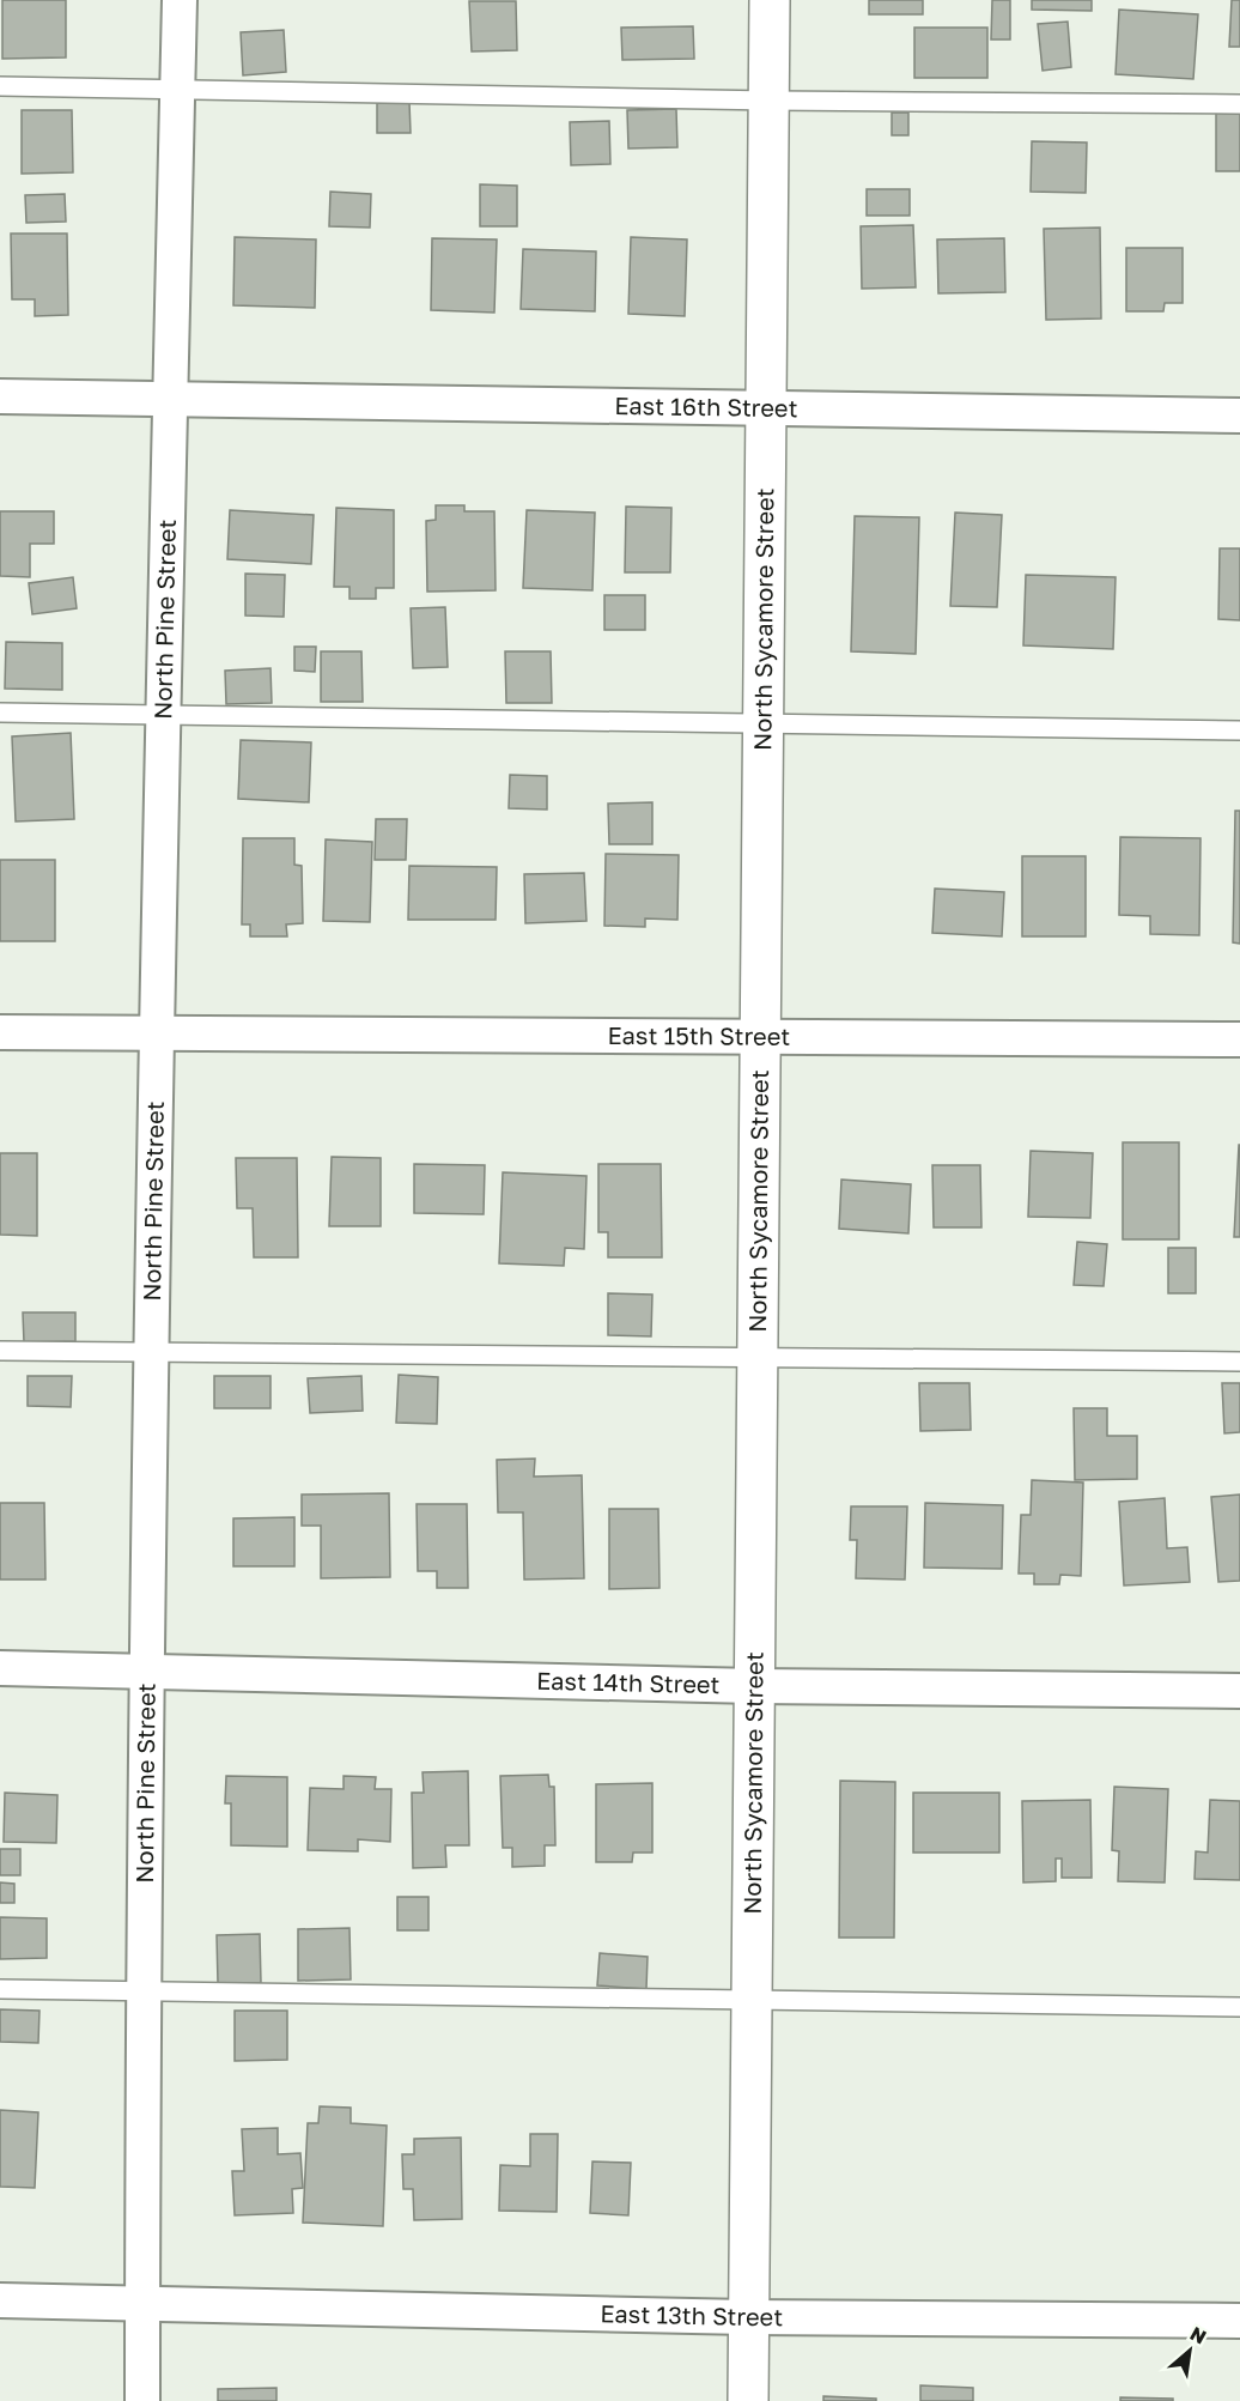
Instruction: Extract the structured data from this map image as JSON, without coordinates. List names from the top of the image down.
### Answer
{
  "streets": {
    "main road": ["North Sycamore Street"],
    "street": [
      "East 16th Street",
      "North Pine Street",
      "East 15th Street",
      "East 14th Street",
      "East 13th Street"
    ]
  },
  "crossings": [
    ["East 16th Street", "North Pine Street"],
    ["East 16th Street", "North Sycamore Street"],
    ["North Pine Street", "East 15th Street"],
    ["North Pine Street", "East 14th Street"],
    ["North Pine Street", "East 13th Street"],
    ["North Sycamore Street", "East 15th Street"],
    ["North Sycamore Street", "East 14th Street"],
    ["North Sycamore Street", "East 13th Street"]
  ],
  "north": "top right"
}
